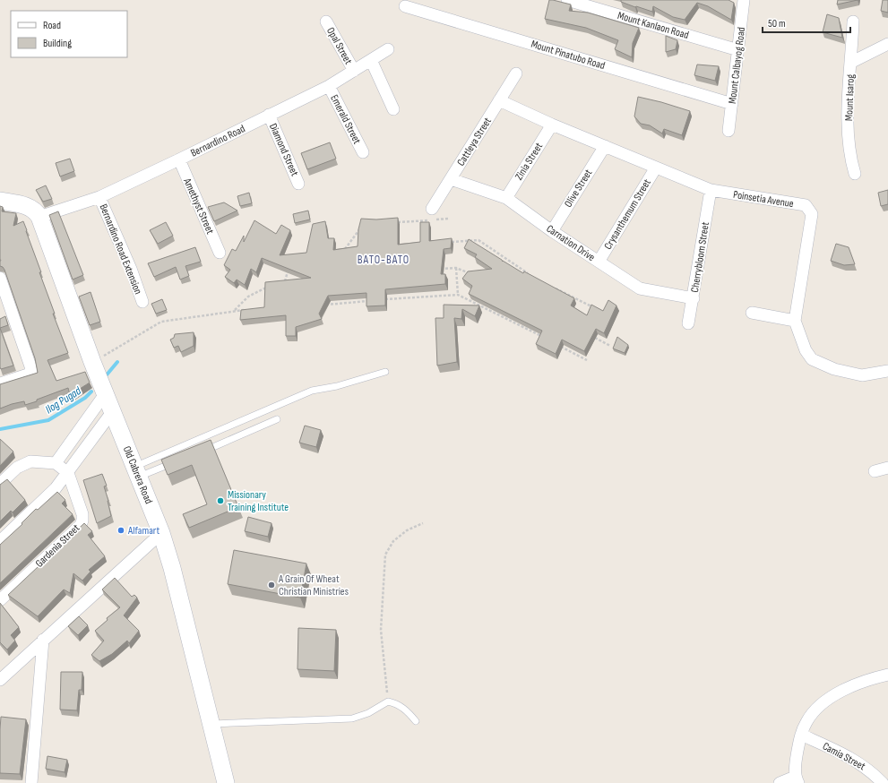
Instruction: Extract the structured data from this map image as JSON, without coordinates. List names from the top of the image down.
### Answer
{
  "streets": {
    "street": [
      "Mount Kanlaon Road",
      "Opal Street",
      "Mount Pinatubo Road",
      "Mount Calbayog Road",
      "Mount Isarog",
      "Emerald Street",
      "Bernardino Road",
      "Cattleya Street",
      "Diamond Street",
      "Zinia Street",
      "Olive Street",
      "Poinsetia Avenue",
      "Amethyst Street",
      "Crysanthemum Street",
      "Carnation Drive",
      "Bernardino Road Extension",
      "Cherrybloom Street",
      "Old Cabrera Road",
      "Gardenia Street",
      "Camia Street"
    ]
  },
  "crossings": [
    ["Mount Kanlaon Road", "Mount Calbayog Road"],
    ["Opal Street", "Bernardino Road"],
    ["Mount Pinatubo Road", "Mount Calbayog Road"],
    ["Emerald Street", "Bernardino Road"],
    ["Bernardino Road", "Diamond Street"],
    ["Bernardino Road", "Amethyst Street"],
    ["Bernardino Road", "Bernardino Road Extension"],
    ["Bernardino Road", "Old Cabrera Road"],
    ["Cattleya Street", "Poinsetia Avenue"],
    ["Cattleya Street", "Carnation Drive"],
    ["Zinia Street", "Poinsetia Avenue"],
    ["Zinia Street", "Carnation Drive"],
    ["Olive Street", "Poinsetia Avenue"],
    ["Olive Street", "Carnation Drive"],
    ["Poinsetia Avenue", "Crysanthemum Street"],
    ["Poinsetia Avenue", "Cherrybloom Street"],
    ["Crysanthemum Street", "Carnation Drive"],
    ["Carnation Drive", "Cherrybloom Street"]
  ],
  "districts": ["BATO-BATO"],
  "water": ["Ilog Pugad"],
  "places": ["Missionary Training Institute", "Alfamart", "A Grain Of Wheat Christian Ministries"],
  "legend": ["Road", "Building"],
  "scale_bar": "50 m"
}
